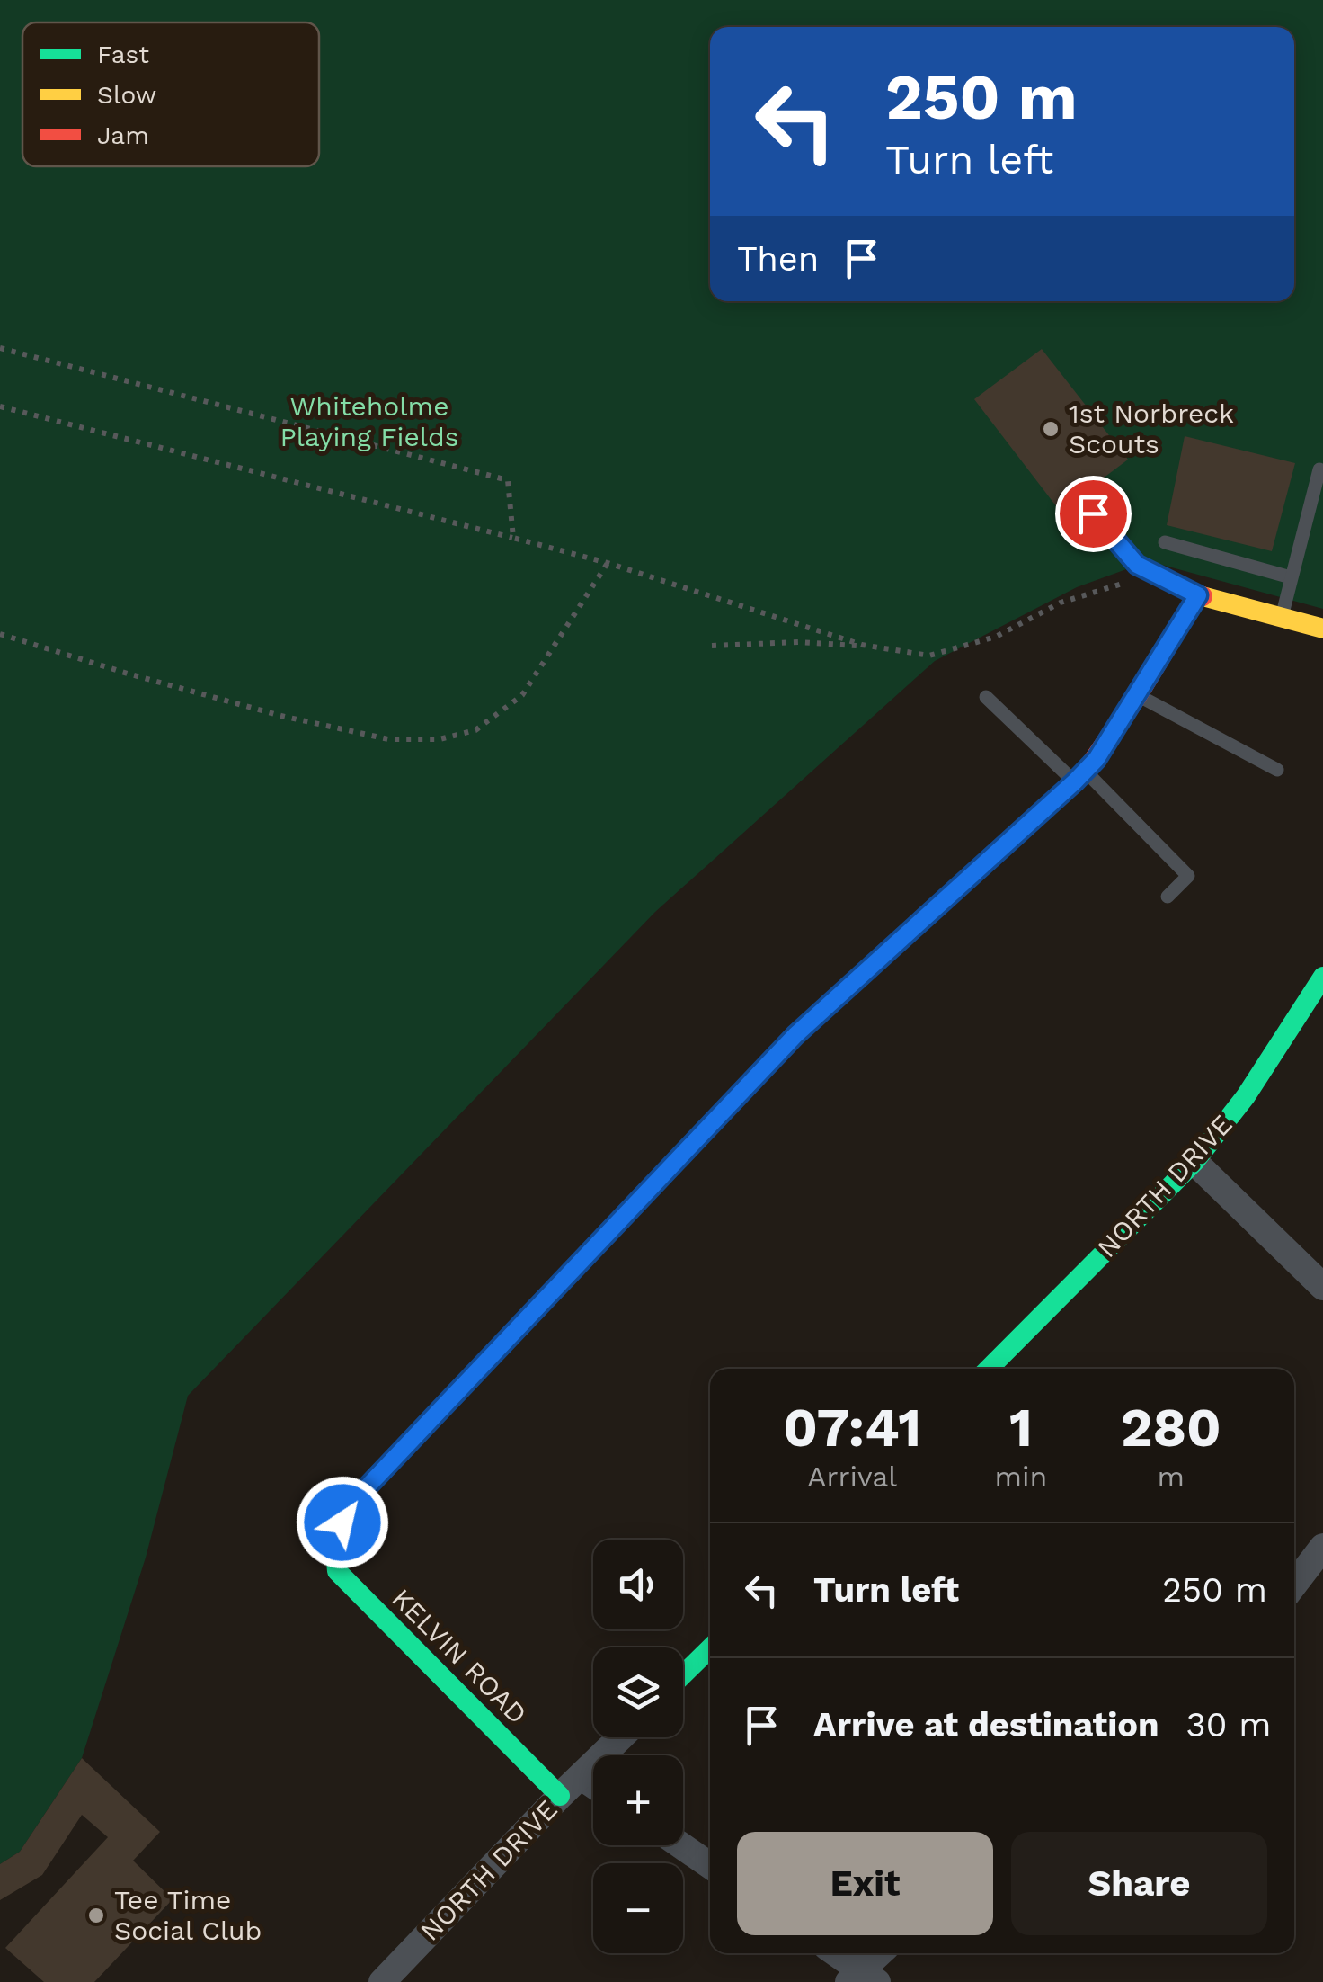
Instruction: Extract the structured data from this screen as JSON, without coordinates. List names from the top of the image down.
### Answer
{
  "streets": {
    "street": ["NORTH DRIVE", "KELVIN ROAD"]
  },
  "crossings": [
    ["NORTH DRIVE", "KELVIN ROAD"]
  ],
  "parks": ["Whiteholme Playing Fields"],
  "places": ["1st Norbreck Scouts", "Tee Time Social Club"],
  "legend": ["Fast", "Slow", "Jam"],
  "page": {
    "turn": ["250 m", "Turn left"],
    "then": "Then",
    "eta": [
      "07:41",
      "Arrival",
      "1",
      "min",
      "280",
      "m"
    ],
    "list": [
      {
        "name": "Turn left",
        "value": "250 m"
      },
      {
        "name": "Arrive at destination",
        "value": "30 m"
      }
    ],
    "map_buttons": ["+", "−"],
    "buttons": ["Exit", "Share"]
  }
}
